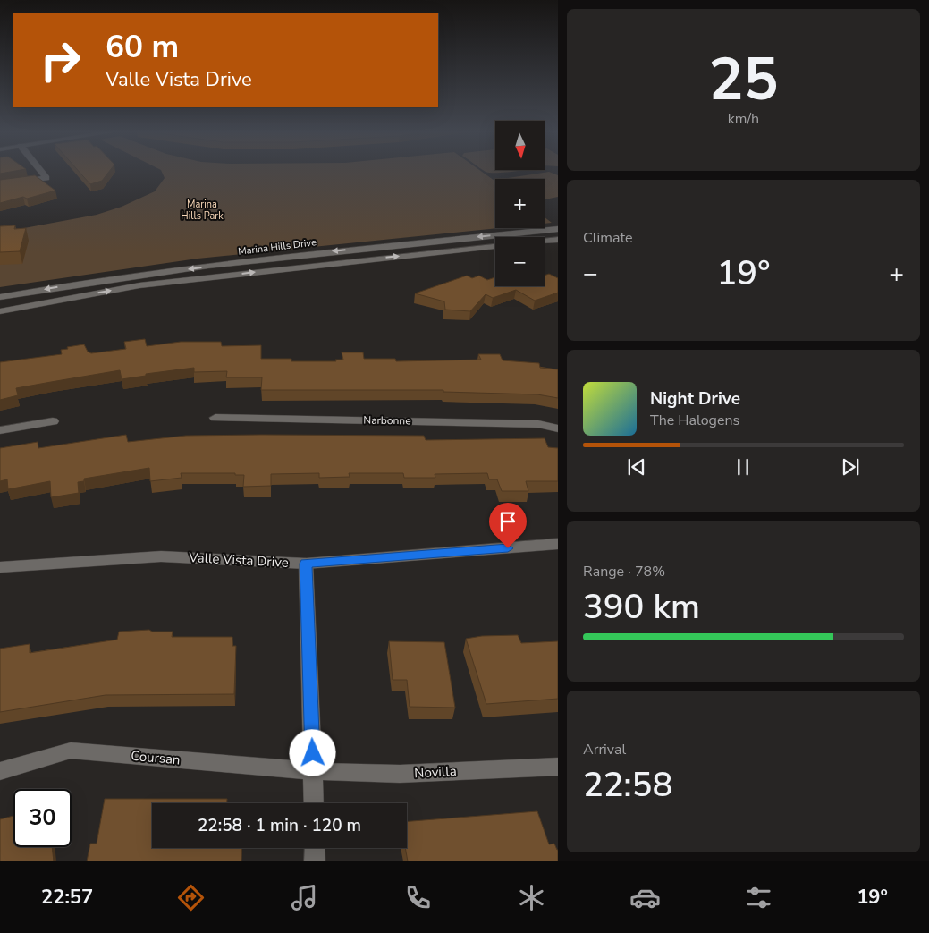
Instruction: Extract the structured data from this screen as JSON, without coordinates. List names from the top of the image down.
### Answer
{
  "streets": {
    "street": [
      "Marina Hills Drive",
      "Narbonne",
      "Valle Vista Drive",
      "Coursan",
      "Novilla"
    ]
  },
  "crossings": [
    ["Coursan", "Novilla"]
  ],
  "parks": ["Marina Hills Park"],
  "north": "bottom",
  "page": {
    "tile": [
      ["25", "km/h"],
      "Climate",
      ["Range · 78%", "390 km"],
      ["Arrival", "22:58"]
    ],
    "turn": ["60 m", "Valle Vista Drive"],
    "map_buttons": ["+", "−"],
    "heat": ["−", "19°", "+"],
    "song": ["Night Drive", "The Halogens"],
    "limit": "30",
    "trip": "22:58 · 1 min · 120 m",
    "tabs": ["22:57", "19°"]
  }
}
